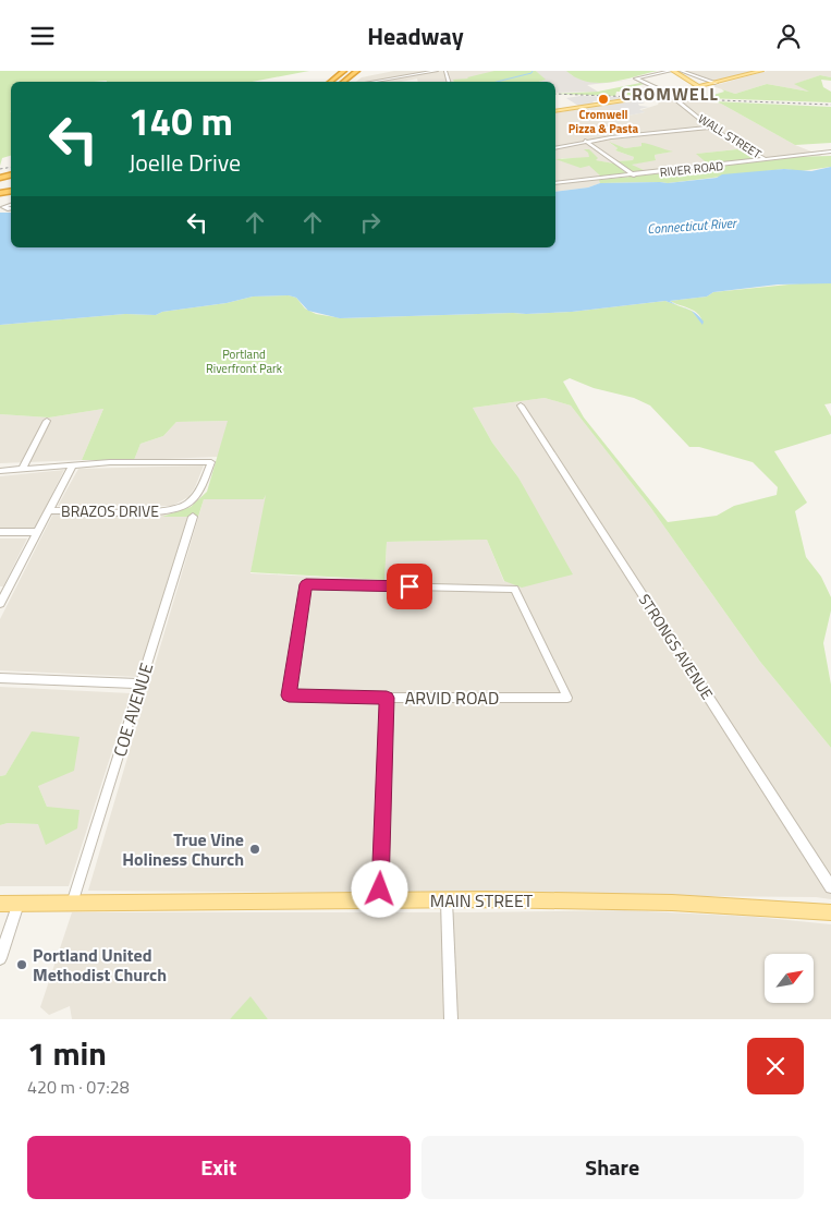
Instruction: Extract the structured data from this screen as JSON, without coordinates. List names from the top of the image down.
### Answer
{
  "streets": {
    "main road": ["MAIN STREET"],
    "street": [
      "WALL STREET",
      "RIVER ROAD",
      "BRAZOS DRIVE",
      "STRONGS AVENUE",
      "ARVID ROAD",
      "COE AVENUE"
    ]
  },
  "crossings": [
    ["WALL STREET", "RIVER ROAD"],
    ["ARVID ROAD", "MAIN STREET"],
    ["COE AVENUE", "MAIN STREET"]
  ],
  "districts": ["CROMWELL"],
  "water": ["Connecticut River"],
  "parks": ["Portland Riverfront Park"],
  "places": ["Cromwell Pizza & Pasta", "True Vine Holiness Church", "Portland United Methodist Church"],
  "north": "top right",
  "page": {
    "header": "Headway",
    "turn": ["140 m", "Joelle Drive"],
    "heading": ["1 min", "420 m · 07:28"],
    "buttons": ["Exit", "Share"]
  }
}
